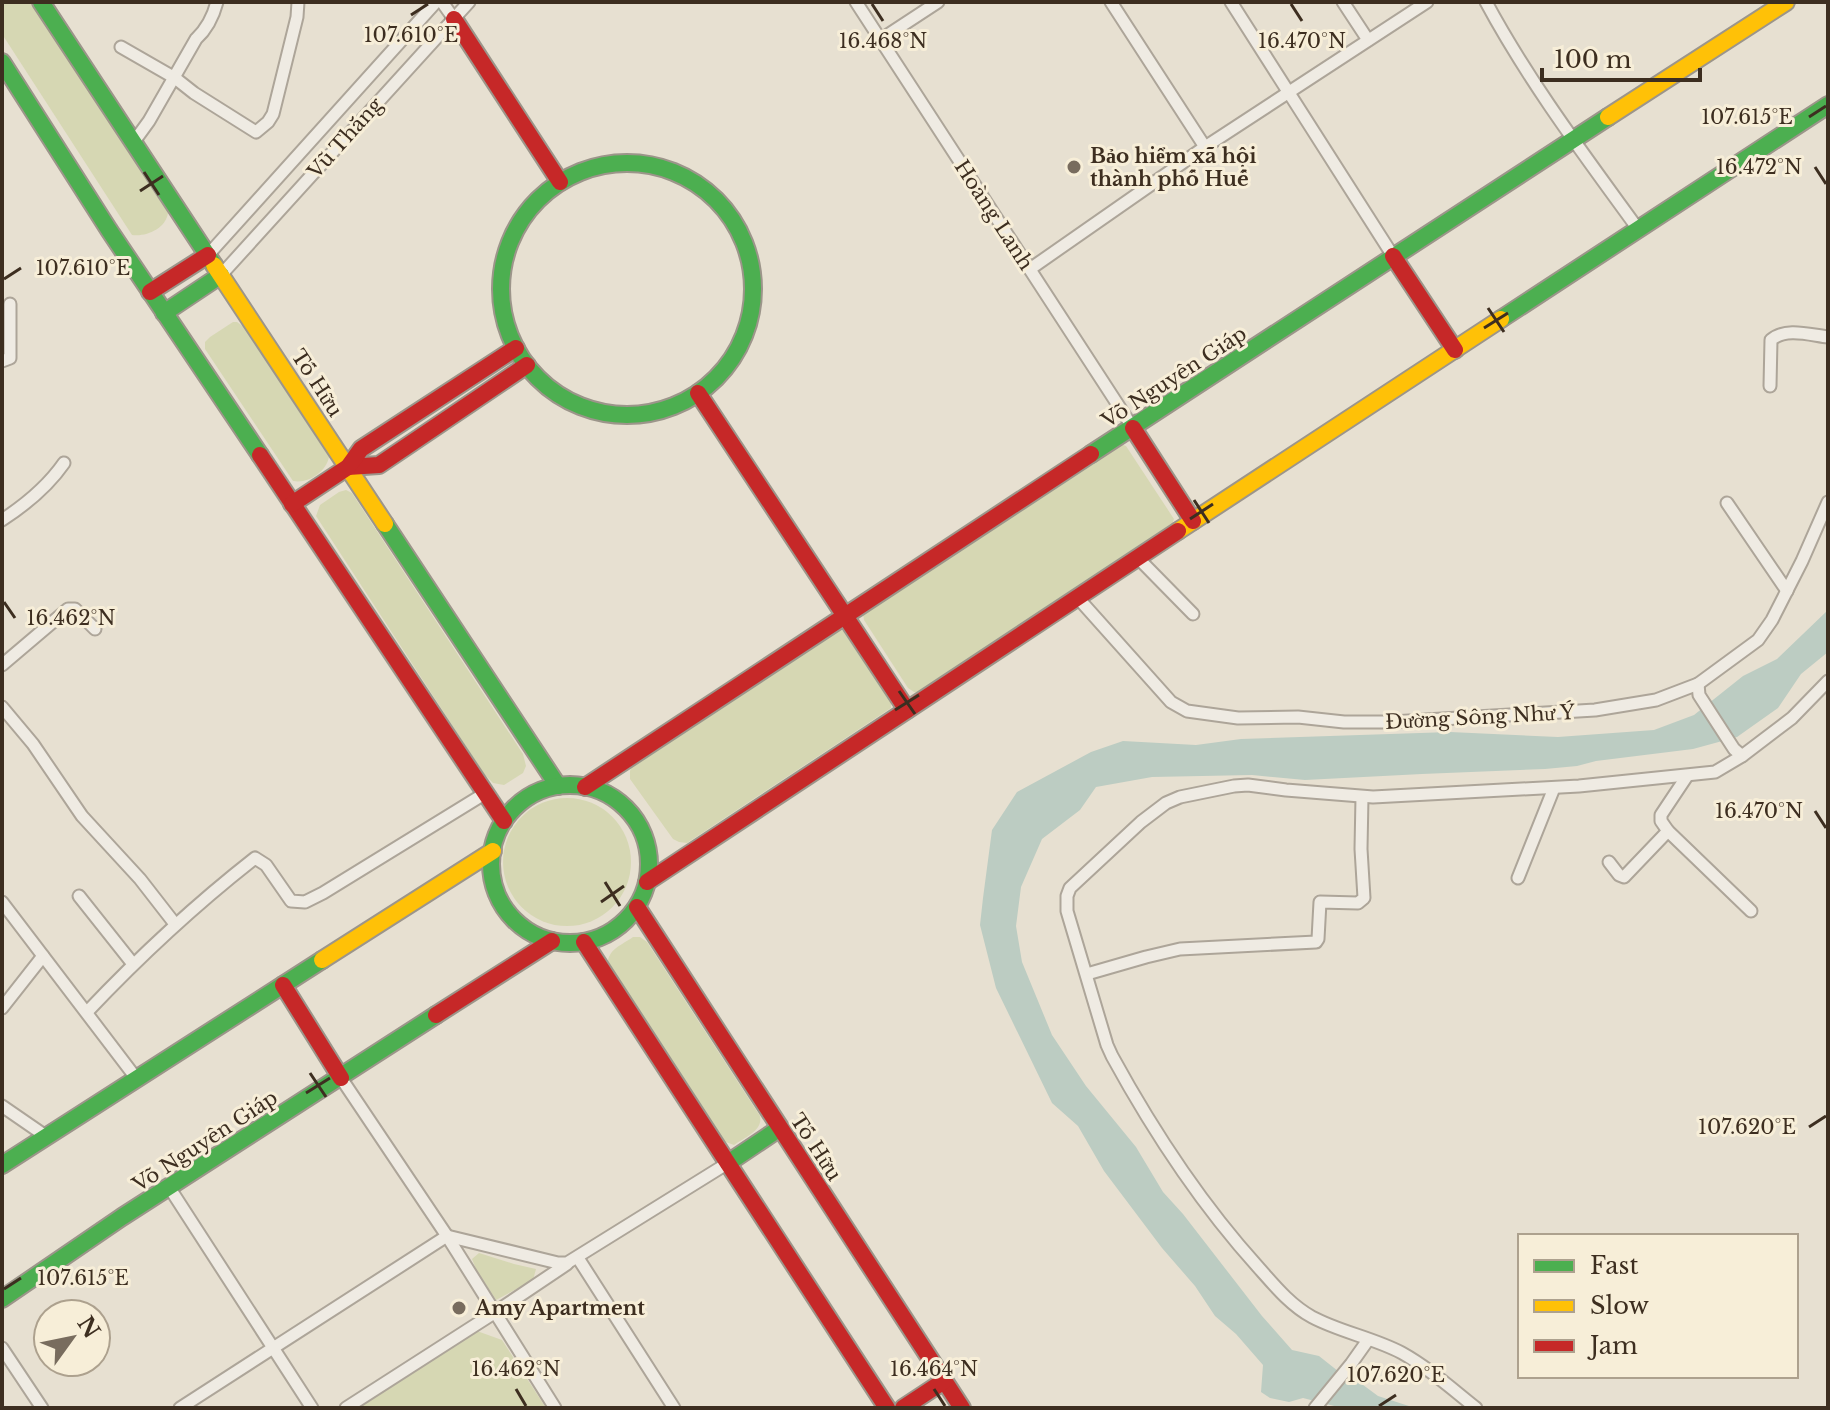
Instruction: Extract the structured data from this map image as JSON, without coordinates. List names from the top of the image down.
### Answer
{
  "streets": {
    "street": [
      "Vũ Thắng",
      "Hoàng Lanh",
      "Võ Nguyên Giáp",
      "Tố Hữu",
      "Đường Sông Như Ý"
    ]
  },
  "crossings": [
    ["Vũ Thắng", "Tố Hữu"],
    ["Hoàng Lanh", "Võ Nguyên Giáp"],
    ["Võ Nguyên Giáp", "Tố Hữu"]
  ],
  "places": ["Bảo hiểm xã hội thành phố Huế", "Amy Apartment"],
  "legend": ["Fast", "Slow", "Jam"],
  "scale_bar": "100 m",
  "north": "top right",
  "coordinates": [
    "107.610°E",
    "16.470°N",
    "16.468°N",
    "107.615°E",
    "16.472°N",
    "16.462°N",
    "107.620°E",
    "16.464°N"
  ]
}
